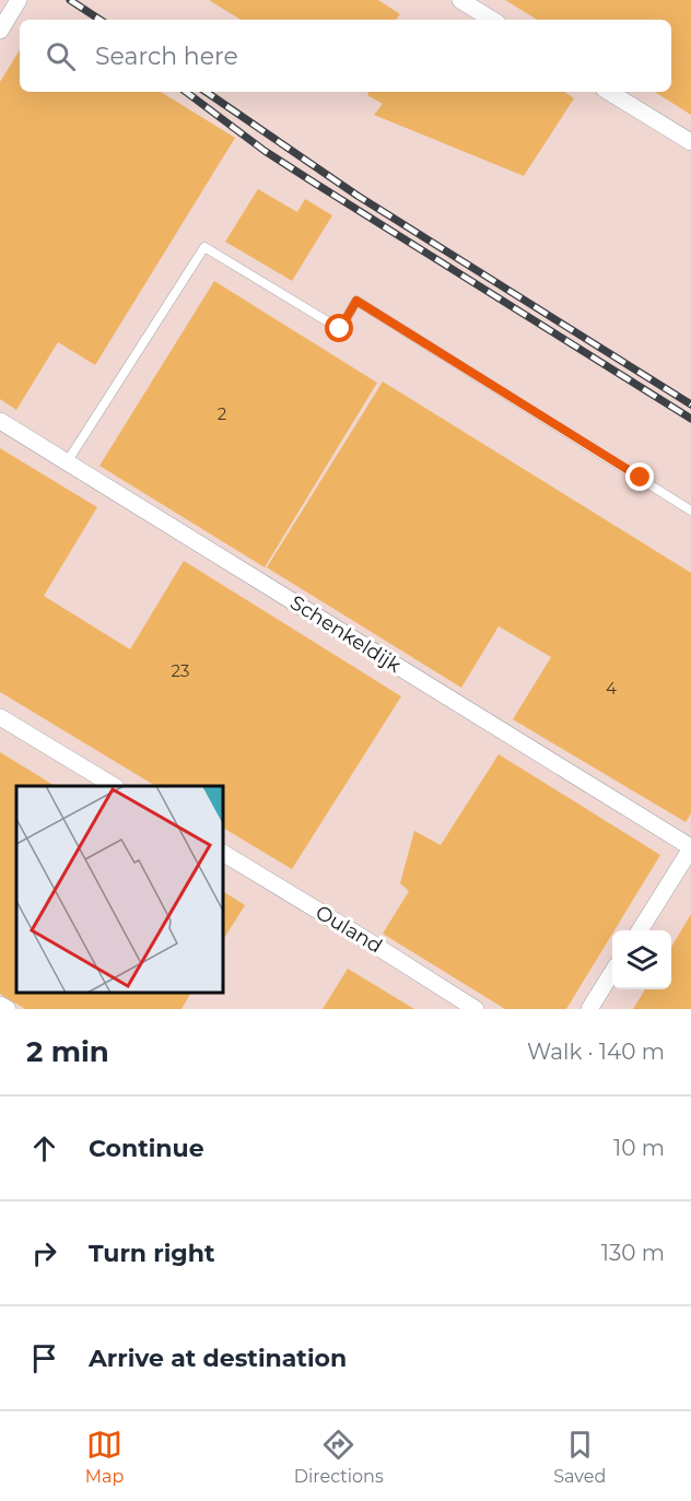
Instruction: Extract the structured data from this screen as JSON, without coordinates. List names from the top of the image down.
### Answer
{
  "streets": {
    "street": ["Schenkeldijk", "Ouland"]
  },
  "house_numbers": ["2", "23", "4"],
  "page": {
    "search": "Search here",
    "heading": ["2 min", "Walk · 140 m"],
    "list": [
      ["Continue", "10 m"],
      ["Turn right", "130 m"],
      "Arrive at destination"
    ],
    "nav": ["Map", "Directions", "Saved"]
  }
}
